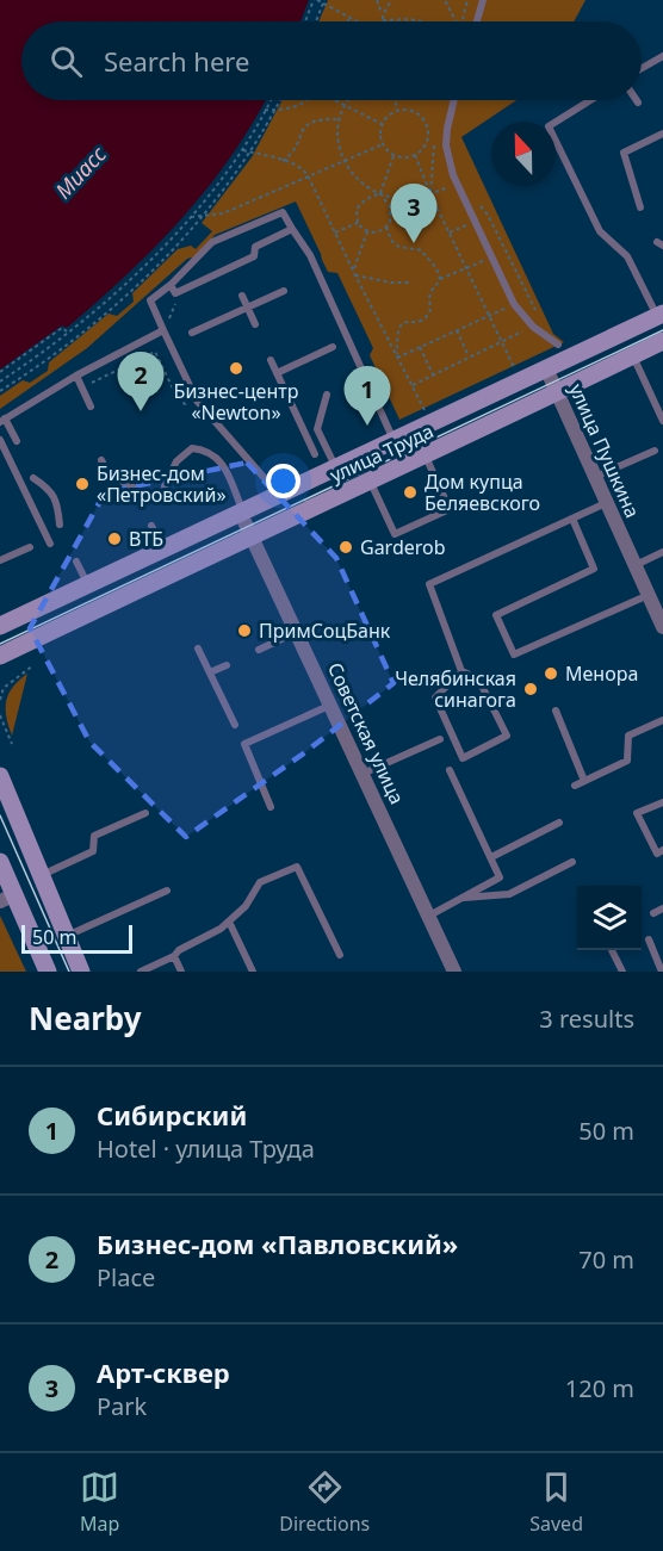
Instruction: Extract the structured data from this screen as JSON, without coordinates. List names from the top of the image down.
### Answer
{
  "streets": {
    "main road": ["улица Труда"],
    "street": ["улица Пушкина", "Советская улица"]
  },
  "crossings": [
    ["улица Пушкина", "улица Труда"],
    ["улица Труда", "Советская улица"]
  ],
  "water": ["Миасс"],
  "places": [
    "Бизнес-центр «Newton»",
    "Бизнес-дом «Петровский»",
    "Дом купца Беляевского",
    "ВТБ",
    "Garderob",
    "ПримСоцБанк",
    "Менора",
    "Челябинская синагога"
  ],
  "scale_bar": "50 m",
  "north": "top",
  "page": {
    "search": "Search here",
    "pins": ["3", "2", "1"],
    "scale": "50 m",
    "heading": ["Nearby", "3 results"],
    "list": [
      {
        "mark": "1",
        "name": "Сибирский",
        "note": "Hotel · улица Труда",
        "value": "50 m"
      },
      {
        "mark": "2",
        "name": "Бизнес-дом «Павловский»",
        "note": "Place",
        "value": "70 m"
      },
      {
        "mark": "3",
        "name": "Арт-сквер",
        "note": "Park",
        "value": "120 m"
      }
    ],
    "nav": ["Map", "Directions", "Saved"]
  }
}
